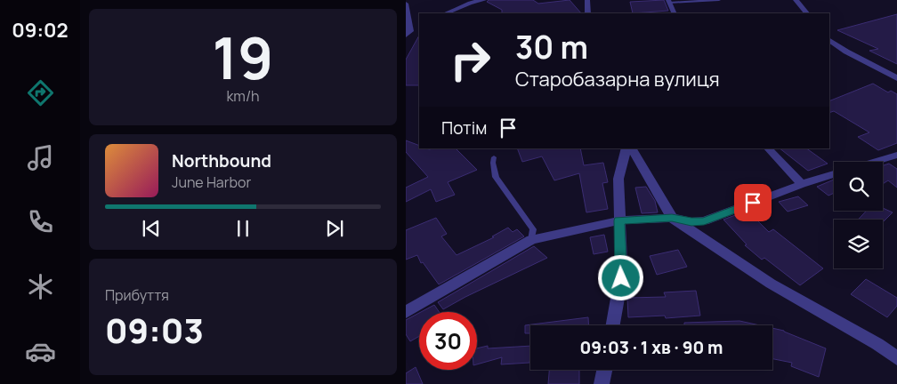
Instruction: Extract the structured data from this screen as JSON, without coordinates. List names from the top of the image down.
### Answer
{
  "page": {
    "tabs": "09:02",
    "tile": [
      ["19", "km/h"],
      ["Прибуття", "09:03"]
    ],
    "turn": ["30 m", "Старобазарна вулиця"],
    "then": "Потім",
    "song": ["Northbound", "June Harbor"],
    "limit": "30",
    "trip": "09:03 · 1 хв · 90 m"
  }
}
